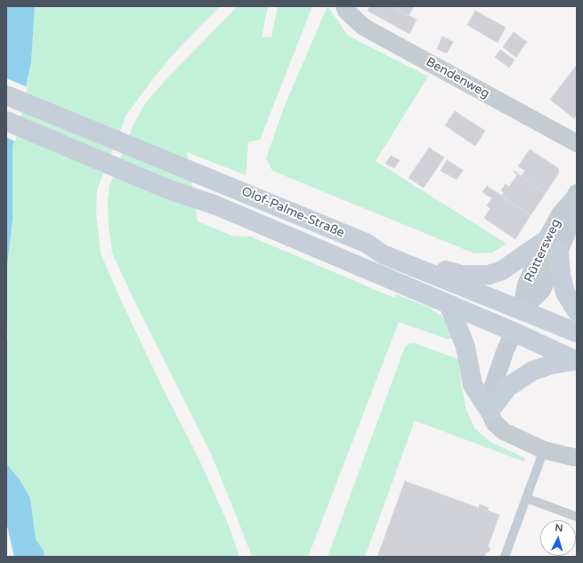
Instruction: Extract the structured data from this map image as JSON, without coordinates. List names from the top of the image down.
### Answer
{
  "streets": {
    "main road": ["Olof-Palme-Straße"],
    "street": ["Bendenweg", "Rüttersweg"]
  },
  "crossings": [
    ["Olof-Palme-Straße", "Rüttersweg"]
  ],
  "north": "top"
}
